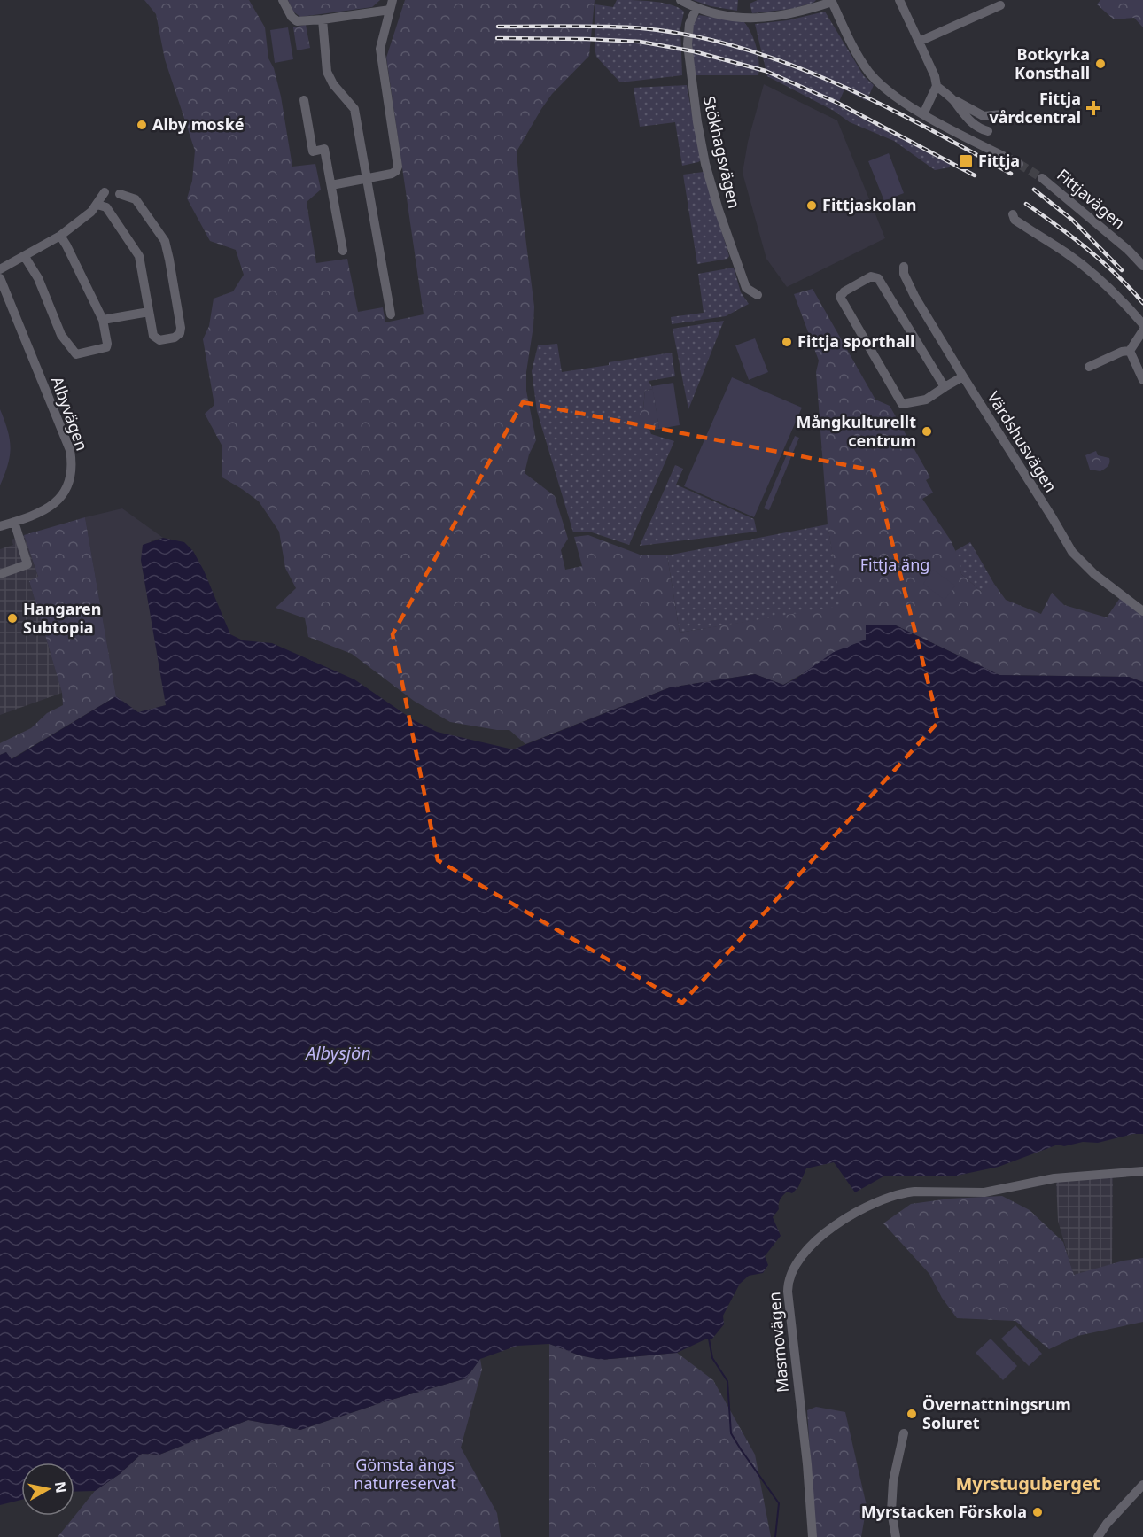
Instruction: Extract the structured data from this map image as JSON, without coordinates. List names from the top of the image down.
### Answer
{
  "streets": {
    "street": [
      "Stökhagsvägen",
      "Fittjavägen",
      "Albyvägen",
      "Värdshusvägen",
      "Masmovägen"
    ]
  },
  "districts": ["Myrstuguberget"],
  "water": ["Albysjön"],
  "parks": ["Fittja äng", "Gömsta ängs naturreservat"],
  "places": {
    "other": [
      "Botkyrka Konsthall",
      "Alby moské",
      "Fittjaskolan",
      "Fittja sporthall",
      "Mångkulturellt centrum",
      "Hangaren Subtopia",
      "Övernattningsrum Soluret",
      "Myrstacken Förskola"
    ],
    "health": ["Fittja vårdcentral"],
    "transit": ["Fittja"]
  },
  "north": "right"
}
